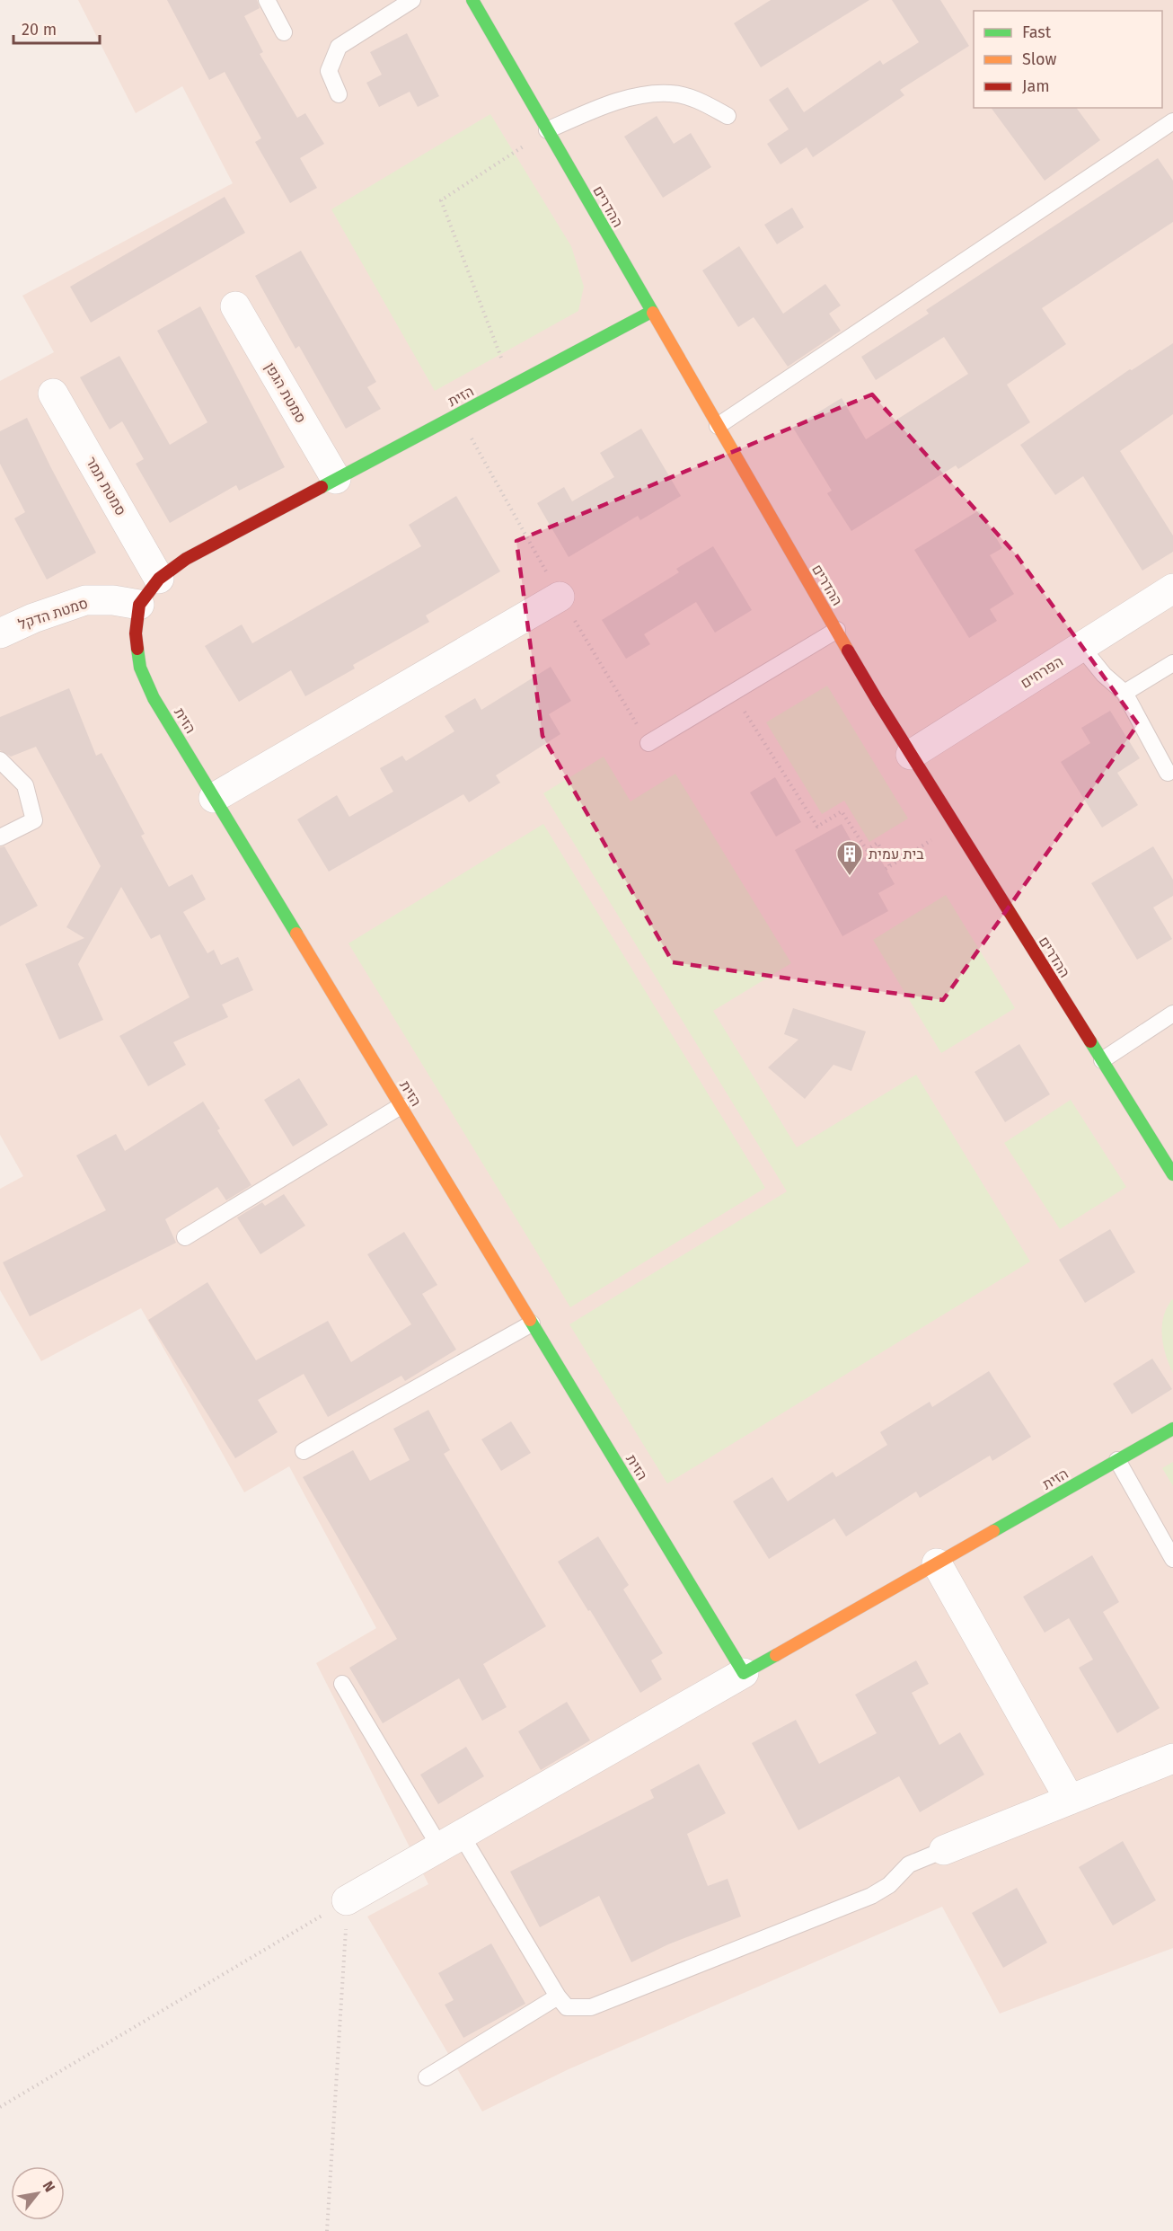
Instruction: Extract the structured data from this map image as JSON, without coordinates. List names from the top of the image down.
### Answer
{
  "streets": {
    "street": [
      "ההדרים",
      "סמטת הגפן",
      "הזית",
      "סמטת תמר",
      "סמטת הדקל",
      "הפרחים"
    ]
  },
  "crossings": [
    ["ההדרים", "הזית"],
    ["ההדרים", "הפרחים"],
    ["סמטת הגפן", "הזית"],
    ["הזית", "סמטת תמר"],
    ["הזית", "סמטת הדקל"]
  ],
  "places": {
    "building": ["בית עמית"]
  },
  "legend": ["Fast", "Slow", "Jam"],
  "scale_bar": "20 m",
  "north": "top right"
}
